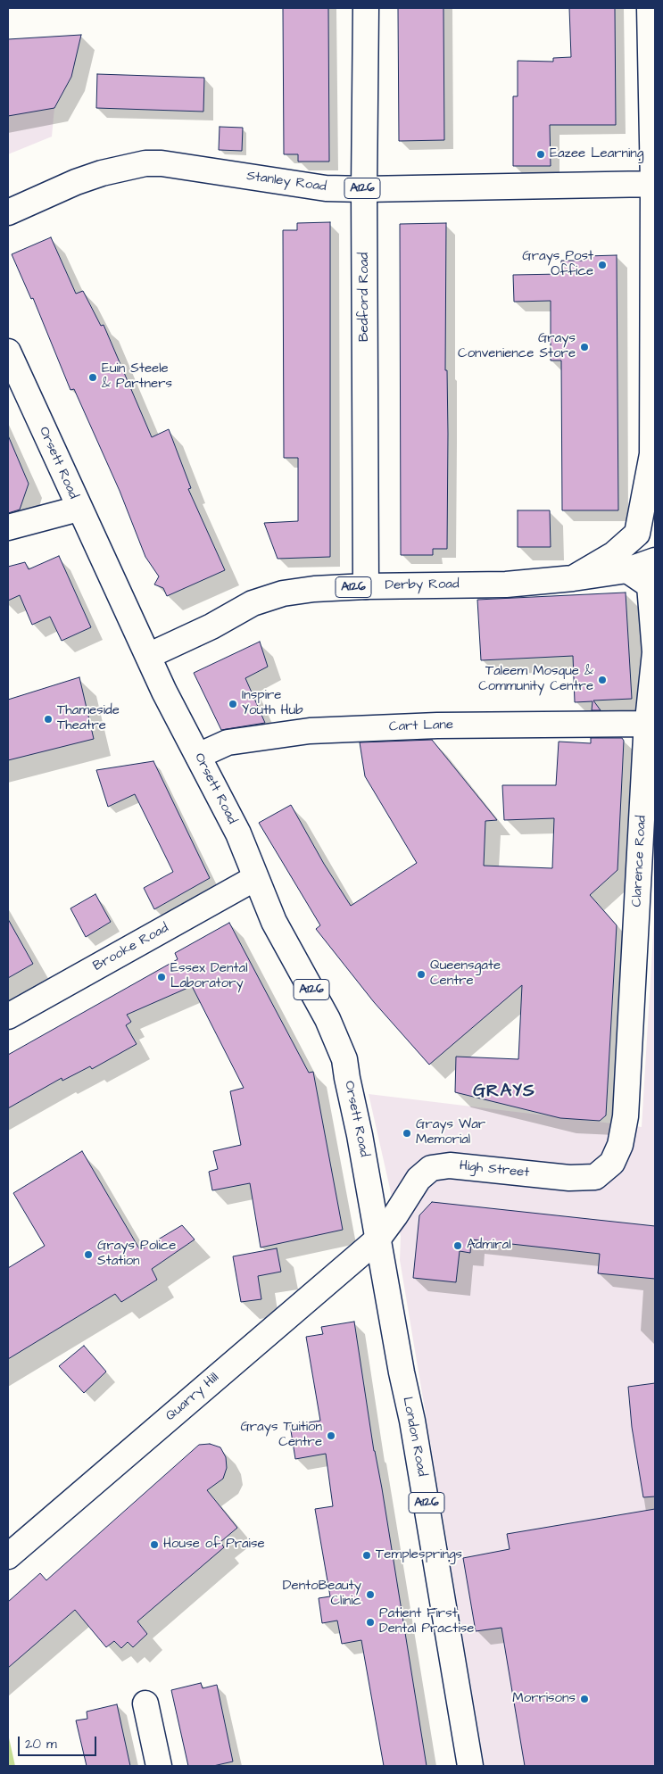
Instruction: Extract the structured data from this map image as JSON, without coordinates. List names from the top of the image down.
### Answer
{
  "streets": {
    "main road": [
      "Stanley Road",
      "A126",
      "Bedford Road",
      "Orsett Road",
      "Derby Road",
      "Cart Lane",
      "Clarence Road",
      "Brooke Road",
      "High Street",
      "Quarry Hill",
      "London Road"
    ]
  },
  "crossings": [
    ["Stanley Road", "A126"],
    ["Stanley Road", "Bedford Road"],
    ["A126", "Derby Road"],
    ["Bedford Road", "Derby Road"],
    ["Orsett Road", "Derby Road"],
    ["Orsett Road", "Cart Lane"],
    ["Orsett Road", "Brooke Road"],
    ["Orsett Road", "High Street"],
    ["Orsett Road", "Quarry Hill"],
    ["Orsett Road", "London Road"],
    ["Derby Road", "Clarence Road"],
    ["Cart Lane", "Clarence Road"],
    ["Clarence Road", "High Street"],
    ["High Street", "Quarry Hill"],
    ["High Street", "London Road"],
    ["Quarry Hill", "London Road"]
  ],
  "districts": ["GRAYS"],
  "places": [
    "Eazee Learning",
    "Grays Post Office",
    "Grays Convenience Store",
    "Euin Steele & Partners",
    "Taleem Mosque & Community Centre",
    "Inspire Youth Hub",
    "Thameside Theatre",
    "Queensgate Centre",
    "Essex Dental Laboratory",
    "Grays War Memorial",
    "Admiral",
    "Grays Police Station",
    "Grays Tuition Centre",
    "House of Praise",
    "Templesprings",
    "DentoBeauty Clinic",
    "Patient First Dental Practise",
    "Morrisons"
  ],
  "scale_bar": "20 m"
}
